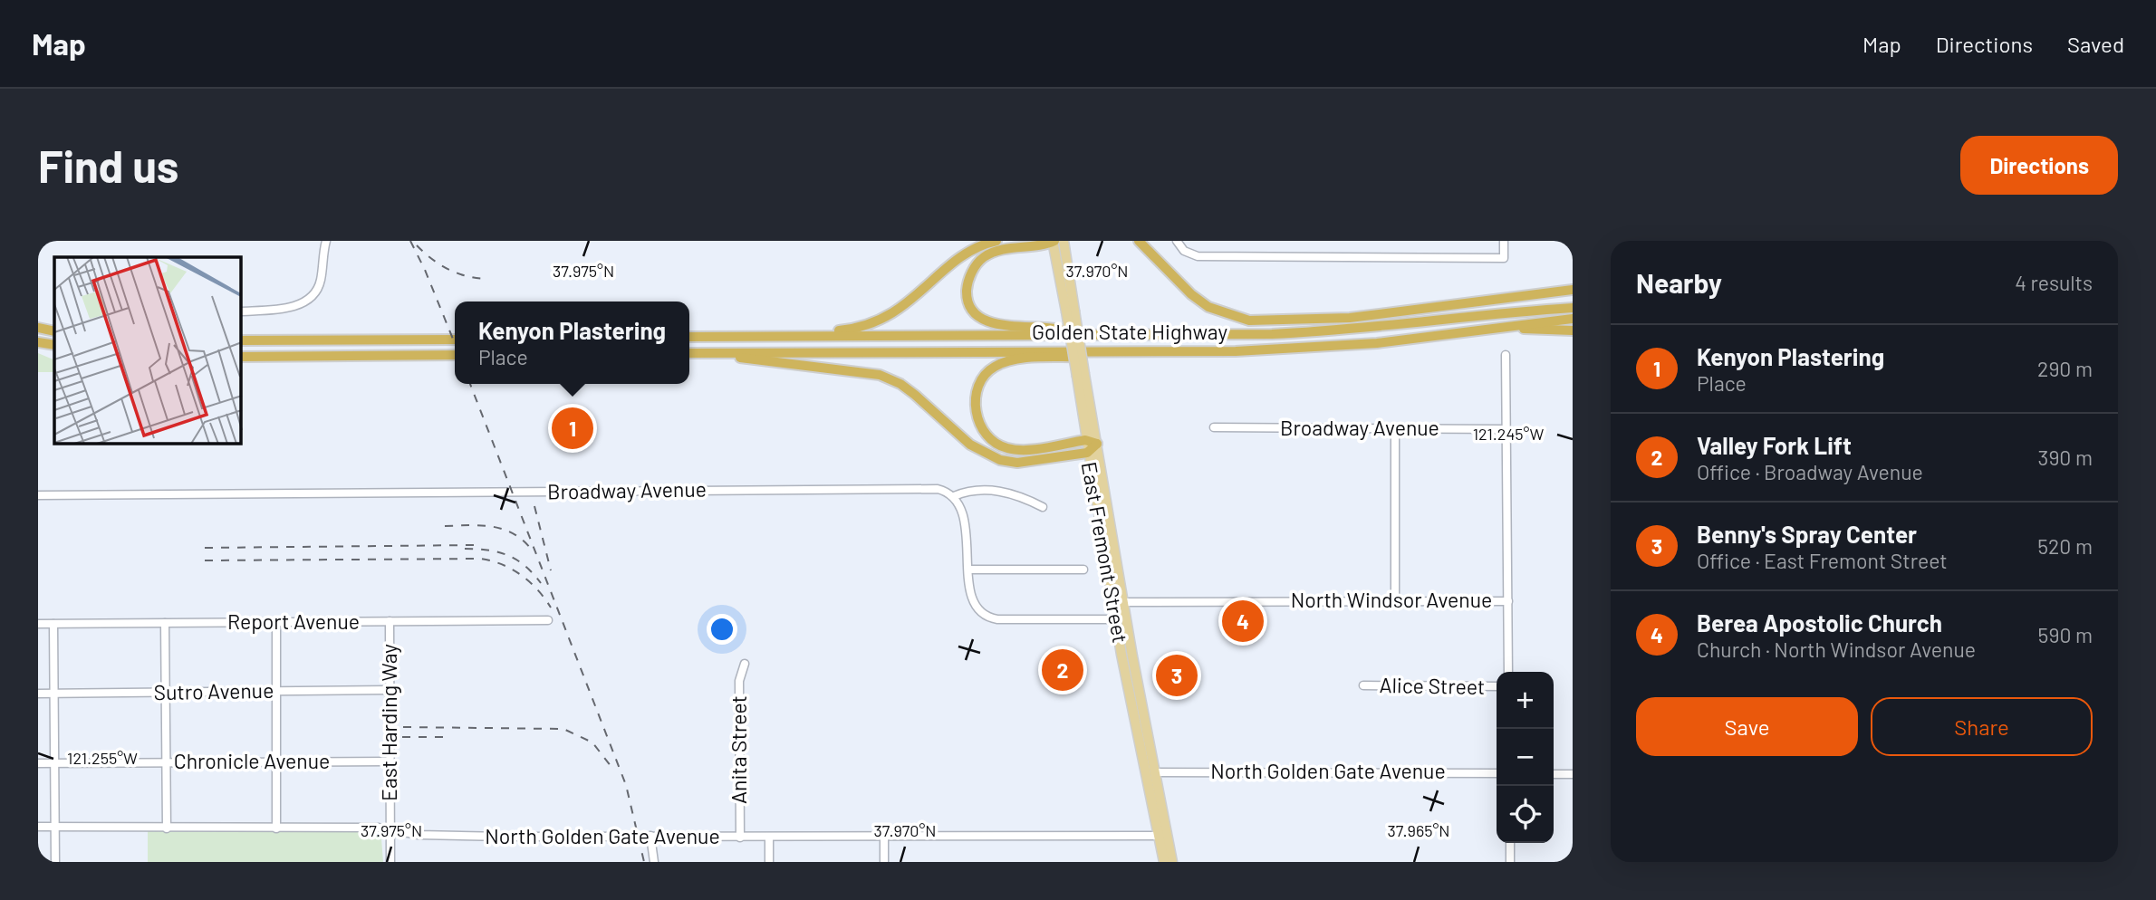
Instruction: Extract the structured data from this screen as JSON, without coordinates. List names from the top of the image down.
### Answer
{
  "streets": {
    "highway": ["Golden State Highway"],
    "main road": ["East Fremont Street"],
    "street": [
      "Broadway Avenue",
      "North Windsor Avenue",
      "Report Avenue",
      "Alice Street",
      "Sutro Avenue",
      "East Harding Way",
      "Anita Street",
      "Chronicle Avenue",
      "North Golden Gate Avenue"
    ]
  },
  "crossings": [
    ["East Fremont Street", "North Windsor Avenue"],
    ["East Fremont Street", "North Golden Gate Avenue"],
    ["Report Avenue", "East Harding Way"],
    ["Sutro Avenue", "East Harding Way"],
    ["East Harding Way", "Chronicle Avenue"],
    ["East Harding Way", "North Golden Gate Avenue"],
    ["Anita Street", "North Golden Gate Avenue"]
  ],
  "page": {
    "header": "Map",
    "nav": ["Map", "Directions", "Saved"],
    "buttons": [
      "Directions",
      ["Save", "Share"]
    ],
    "title": "Find us",
    "heading": ["Nearby", "4 results"],
    "popup": ["Kenyon Plastering", "Place"],
    "list": [
      {
        "mark": "1",
        "name": "Kenyon Plastering",
        "note": "Place",
        "value": "290 m"
      },
      {
        "mark": "2",
        "name": "Valley Fork Lift",
        "note": "Office · Broadway Avenue",
        "value": "390 m"
      },
      {
        "mark": "3",
        "name": "Benny's Spray Center",
        "note": "Office · East Fremont Street",
        "value": "520 m"
      },
      {
        "mark": "4",
        "name": "Berea Apostolic Church",
        "note": "Church · North Windsor Avenue",
        "value": "590 m"
      }
    ],
    "pins": [
      "1",
      "4",
      "2",
      "3"
    ],
    "map_buttons": ["+", "−"]
  },
  "coordinates": [
    "37.975°N",
    "37.970°N",
    "121.245°W",
    "121.255°W",
    "37.965°N"
  ]
}
